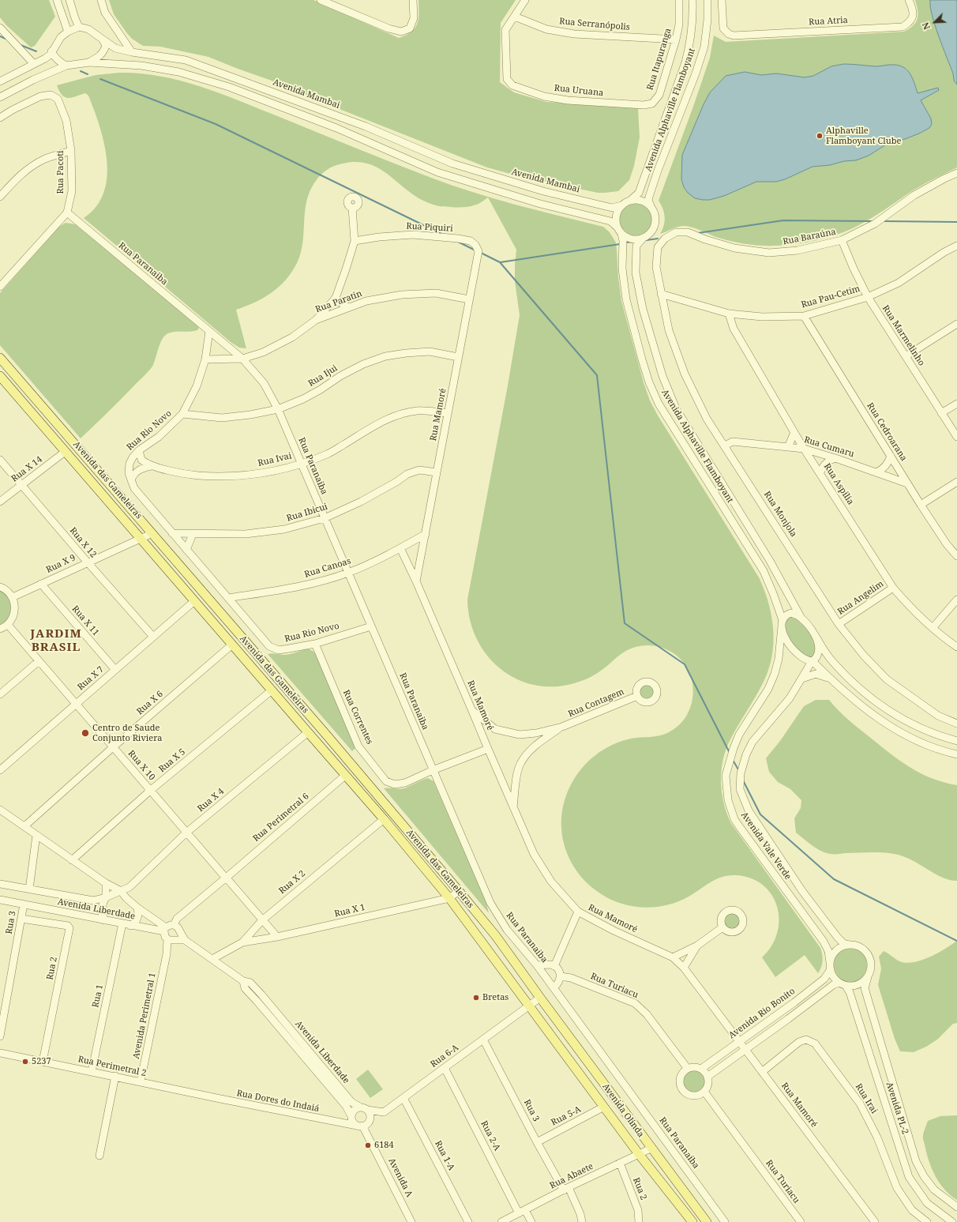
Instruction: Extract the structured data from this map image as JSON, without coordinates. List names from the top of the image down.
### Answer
{
  "streets": {
    "main road": ["Avenida das Gameleiras", "Avenida Olinda"],
    "street": [
      "Rua Atria",
      "Rua Serranópolis",
      "Rua Itapuranga",
      "Rua Uruana",
      "Avenida Mambai",
      "Avenida Alphaville Flamboyant",
      "Rua Pacoti",
      "Rua Piquiri",
      "Rua Baraúna",
      "Rua Paranaiba",
      "Rua Pau-Cetim",
      "Rua Paratin",
      "Rua Marmelinho",
      "Rua Ijui",
      "Rua Mamoré",
      "Rua Rio Novo",
      "Rua Cedroarana",
      "Rua Cumaru",
      "Rua Ivai",
      "Rua X 14",
      "Rua Aspilia",
      "Rua Ibicui",
      "Rua Monjola",
      "Rua X 12",
      "Rua X 9",
      "Rua Canoas",
      "Rua Angelim",
      "Rua X 11",
      "Rua X 7",
      "Rua X 6",
      "Rua Contagem",
      "Rua Correntes",
      "Rua X 5",
      "Rua X 10",
      "Rua X 4",
      "Rua Perimetral 6",
      "Avenida Vale Verde",
      "Rua X 2",
      "Avenida Liberdade",
      "Rua X 1",
      "Rua 3",
      "Rua 2",
      "Rua Turiacu",
      "Rua 1",
      "Avenida Rio Bonito",
      "Avenida Perimetral 1",
      "Rua 6-A",
      "Rua Perimetral 2",
      "Rua Irai",
      "Rua Dores do Indaiá",
      "Avenida PL-2",
      "Rua 5-A",
      "Rua 2-A",
      "Rua 1-A",
      "Rua Abaete",
      "Avenida A"
    ]
  },
  "crossings": [
    ["Rua Serranópolis", "Rua Itapuranga"],
    ["Rua Serranópolis", "Rua Uruana"],
    ["Rua Itapuranga", "Rua Uruana"],
    ["Avenida Mambai", "Avenida Alphaville Flamboyant"],
    ["Avenida Alphaville Flamboyant", "Avenida Vale Verde"],
    ["Rua Pacoti", "Rua Paranaiba"],
    ["Rua Piquiri", "Rua Mamoré"],
    ["Rua Baraúna", "Rua Marmelinho"],
    ["Rua Baraúna", "Rua Monjola"],
    ["Rua Paranaiba", "Rua Paratin"],
    ["Rua Paranaiba", "Rua Ijui"],
    ["Rua Paranaiba", "Rua Rio Novo"],
    ["Rua Paranaiba", "Rua Ivai"],
    ["Rua Paranaiba", "Rua Ibicui"],
    ["Rua Paranaiba", "Rua Canoas"],
    ["Rua Paranaiba", "Rua Correntes"],
    ["Rua Pau-Cetim", "Rua Marmelinho"],
    ["Rua Pau-Cetim", "Rua Cedroarana"],
    ["Rua Pau-Cetim", "Rua Aspilia"],
    ["Rua Pau-Cetim", "Rua Monjola"],
    ["Rua Paratin", "Rua Mamoré"],
    ["Rua Paratin", "Rua Rio Novo"],
    ["Rua Ijui", "Rua Mamoré"],
    ["Rua Ijui", "Rua Rio Novo"],
    ["Rua Mamoré", "Rua Ivai"],
    ["Rua Mamoré", "Rua Ibicui"],
    ["Rua Mamoré", "Rua Canoas"],
    ["Rua Mamoré", "Rua Contagem"],
    ["Rua Mamoré", "Rua Correntes"],
    ["Rua Mamoré", "Avenida Rio Bonito"],
    ["Rua Mamoré", "Rua Irai"],
    ["Rua Rio Novo", "Rua Ivai"],
    ["Rua Rio Novo", "Rua Ibicui"],
    ["Rua Rio Novo", "Rua Canoas"],
    ["Rua Rio Novo", "Rua Correntes"],
    ["Rua Cedroarana", "Rua Cumaru"],
    ["Rua Cumaru", "Rua Aspilia"],
    ["Rua Cumaru", "Rua Monjola"],
    ["Rua X 14", "Avenida das Gameleiras"],
    ["Rua X 14", "Rua X 12"],
    ["Avenida das Gameleiras", "Rua X 9"],
    ["Avenida das Gameleiras", "Rua X 7"],
    ["Avenida das Gameleiras", "Rua X 6"],
    ["Avenida das Gameleiras", "Rua X 5"],
    ["Avenida das Gameleiras", "Rua X 4"],
    ["Avenida das Gameleiras", "Rua Perimetral 6"],
    ["Avenida das Gameleiras", "Rua X 2"],
    ["Avenida das Gameleiras", "Rua X 1"],
    ["Avenida das Gameleiras", "Rua 6-A"],
    ["Avenida das Gameleiras", "Avenida Olinda"],
    ["Rua Aspilia", "Rua Angelim"],
    ["Rua Monjola", "Rua Angelim"],
    ["Rua X 12", "Rua X 9"],
    ["Rua X 12", "Rua X 7"],
    ["Rua X 9", "Rua X 11"],
    ["Rua X 11", "Rua X 7"],
    ["Rua X 7", "Rua X 10"],
    ["Rua X 6", "Rua X 10"],
    ["Rua X 5", "Rua X 10"],
    ["Rua X 10", "Rua X 4"],
    ["Rua X 10", "Rua Perimetral 6"],
    ["Rua X 10", "Rua X 2"],
    ["Rua X 10", "Rua X 1"],
    ["Rua X 4", "Avenida Liberdade"],
    ["Rua X 4", "Rua 1"],
    ["Rua Perimetral 6", "Avenida Liberdade"],
    ["Avenida Vale Verde", "Avenida Rio Bonito"],
    ["Avenida Vale Verde", "Avenida PL-2"],
    ["Rua X 2", "Avenida Liberdade"],
    ["Rua X 2", "Rua X 1"],
    ["Avenida Liberdade", "Rua 3"],
    ["Avenida Liberdade", "Rua 1"],
    ["Avenida Liberdade", "Avenida Perimetral 1"],
    ["Avenida Liberdade", "Rua 6-A"],
    ["Avenida Liberdade", "Rua Dores do Indaiá"],
    ["Avenida Liberdade", "Avenida A"],
    ["Rua 3", "Rua 2"],
    ["Rua 3", "Rua 6-A"],
    ["Rua 3", "Rua 5-A"],
    ["Rua 3", "Rua Abaete"],
    ["Rua 2", "Rua Perimetral 2"],
    ["Rua 2", "Rua Abaete"],
    ["Rua Turiacu", "Avenida Rio Bonito"],
    ["Rua 1", "Rua Perimetral 2"],
    ["Avenida Rio Bonito", "Avenida PL-2"],
    ["Avenida Perimetral 1", "Rua Perimetral 2"],
    ["Rua 6-A", "Rua Dores do Indaiá"],
    ["Rua 6-A", "Avenida Olinda"],
    ["Rua 6-A", "Rua 2-A"],
    ["Rua 6-A", "Rua 1-A"],
    ["Rua 6-A", "Avenida A"],
    ["Rua Perimetral 2", "Rua Dores do Indaiá"],
    ["Rua Dores do Indaiá", "Avenida A"],
    ["Avenida Olinda", "Rua 5-A"],
    ["Avenida Olinda", "Rua Abaete"],
    ["Rua 2-A", "Rua Abaete"]
  ],
  "districts": ["JARDIM BRASIL"],
  "places": [
    "Alphaville Flamboyant Clube",
    "Centro de Saude Conjunto Riviera",
    "Bretas",
    "5237",
    "6184"
  ],
  "north": "bottom left"
}
